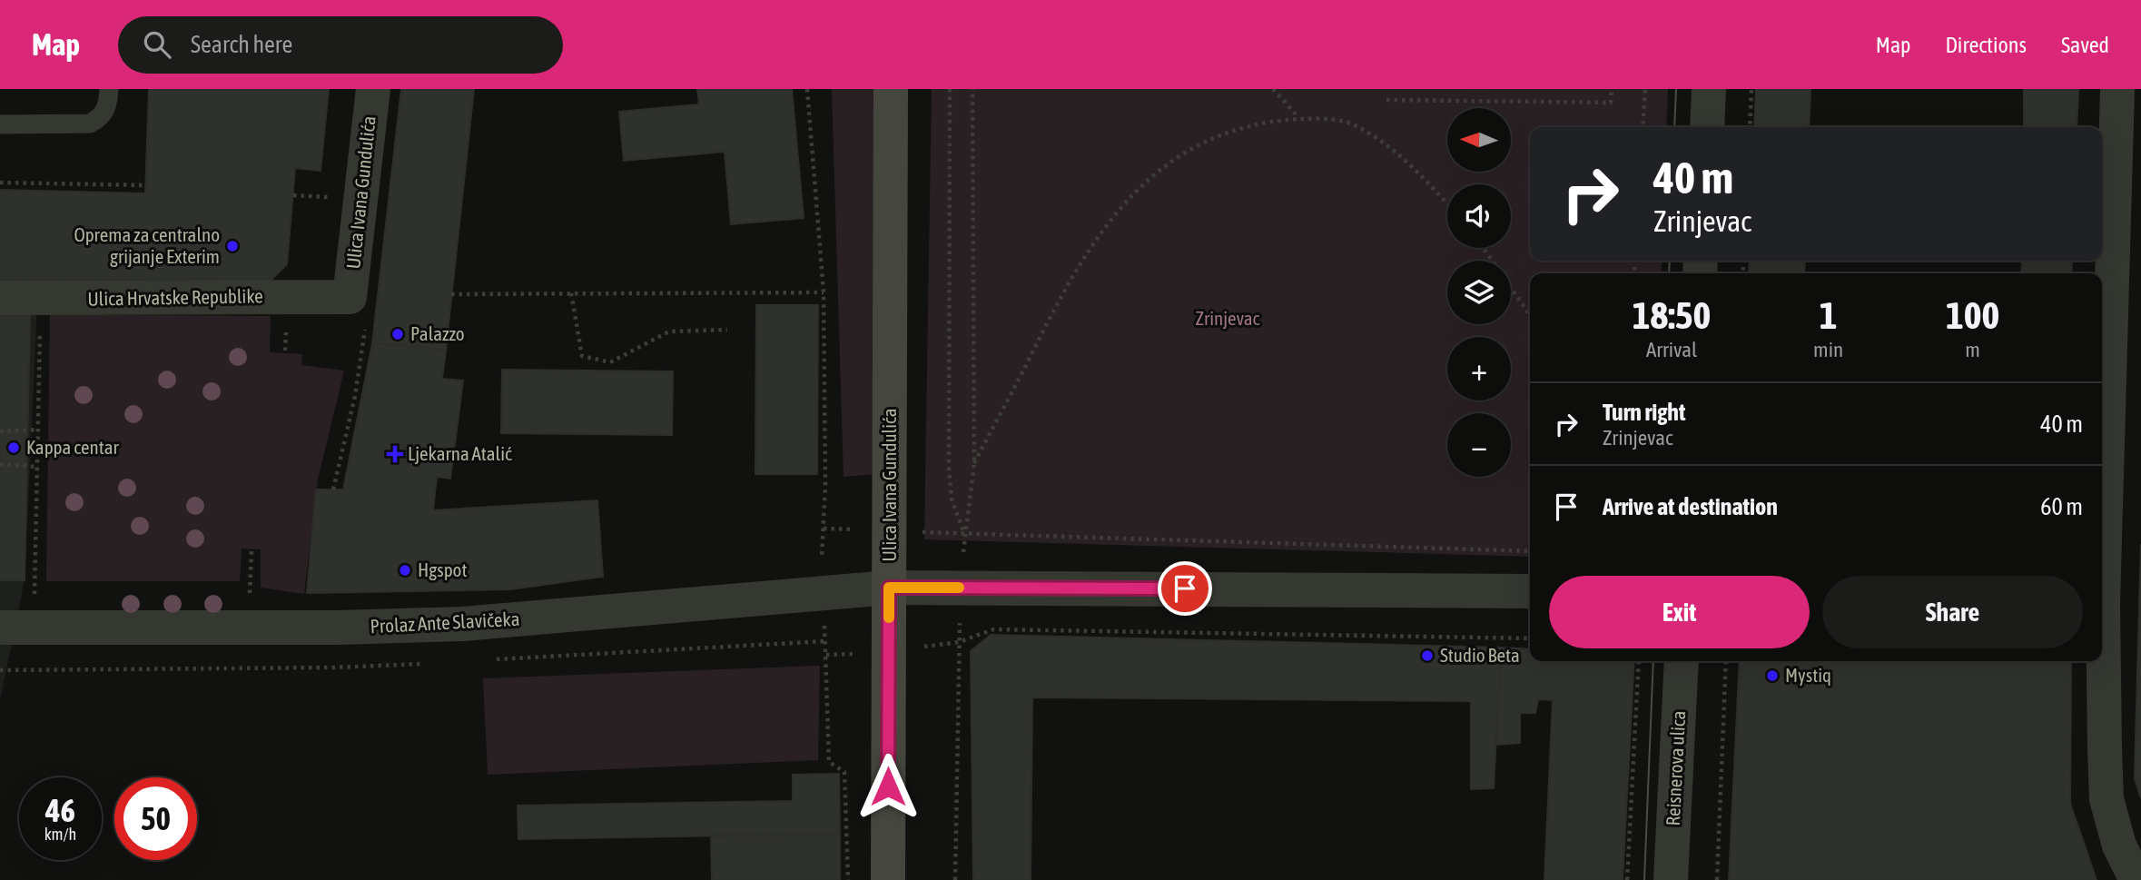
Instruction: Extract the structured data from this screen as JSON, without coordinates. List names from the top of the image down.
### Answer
{
  "streets": {
    "main road": ["Ulica Ivana Gundulića"],
    "street": ["Ulica Hrvatske Republike", "Prolaz Ante Slavičeka", "Reisnerova ulica"]
  },
  "crossings": [
    ["Ulica Ivana Gundulića", "Ulica Hrvatske Republike"],
    ["Ulica Ivana Gundulića", "Prolaz Ante Slavičeka"]
  ],
  "parks": ["Zrinjevac"],
  "places": {
    "other": [
      "Oprema za centralno grijanje Exterim",
      "Palazzo",
      "Kappa centar",
      "Hgspot",
      "Studio Beta",
      "Mystiq"
    ],
    "health": ["Ljekarna Atalić"]
  },
  "north": "left",
  "page": {
    "header": "Map",
    "search": "Search here",
    "nav": ["Map", "Directions", "Saved"],
    "map_buttons": ["+", "−"],
    "turn": ["40 m", "Zrinjevac"],
    "eta": [
      "18:50",
      "Arrival",
      "1",
      "min",
      "100",
      "m"
    ],
    "list": [
      {
        "name": "Turn right",
        "note": "Zrinjevac",
        "value": "40 m"
      },
      {
        "name": "Arrive at destination",
        "value": "60 m"
      }
    ],
    "buttons": ["Exit", "Share"],
    "speed": "46 km/h",
    "limit": "50"
  }
}
